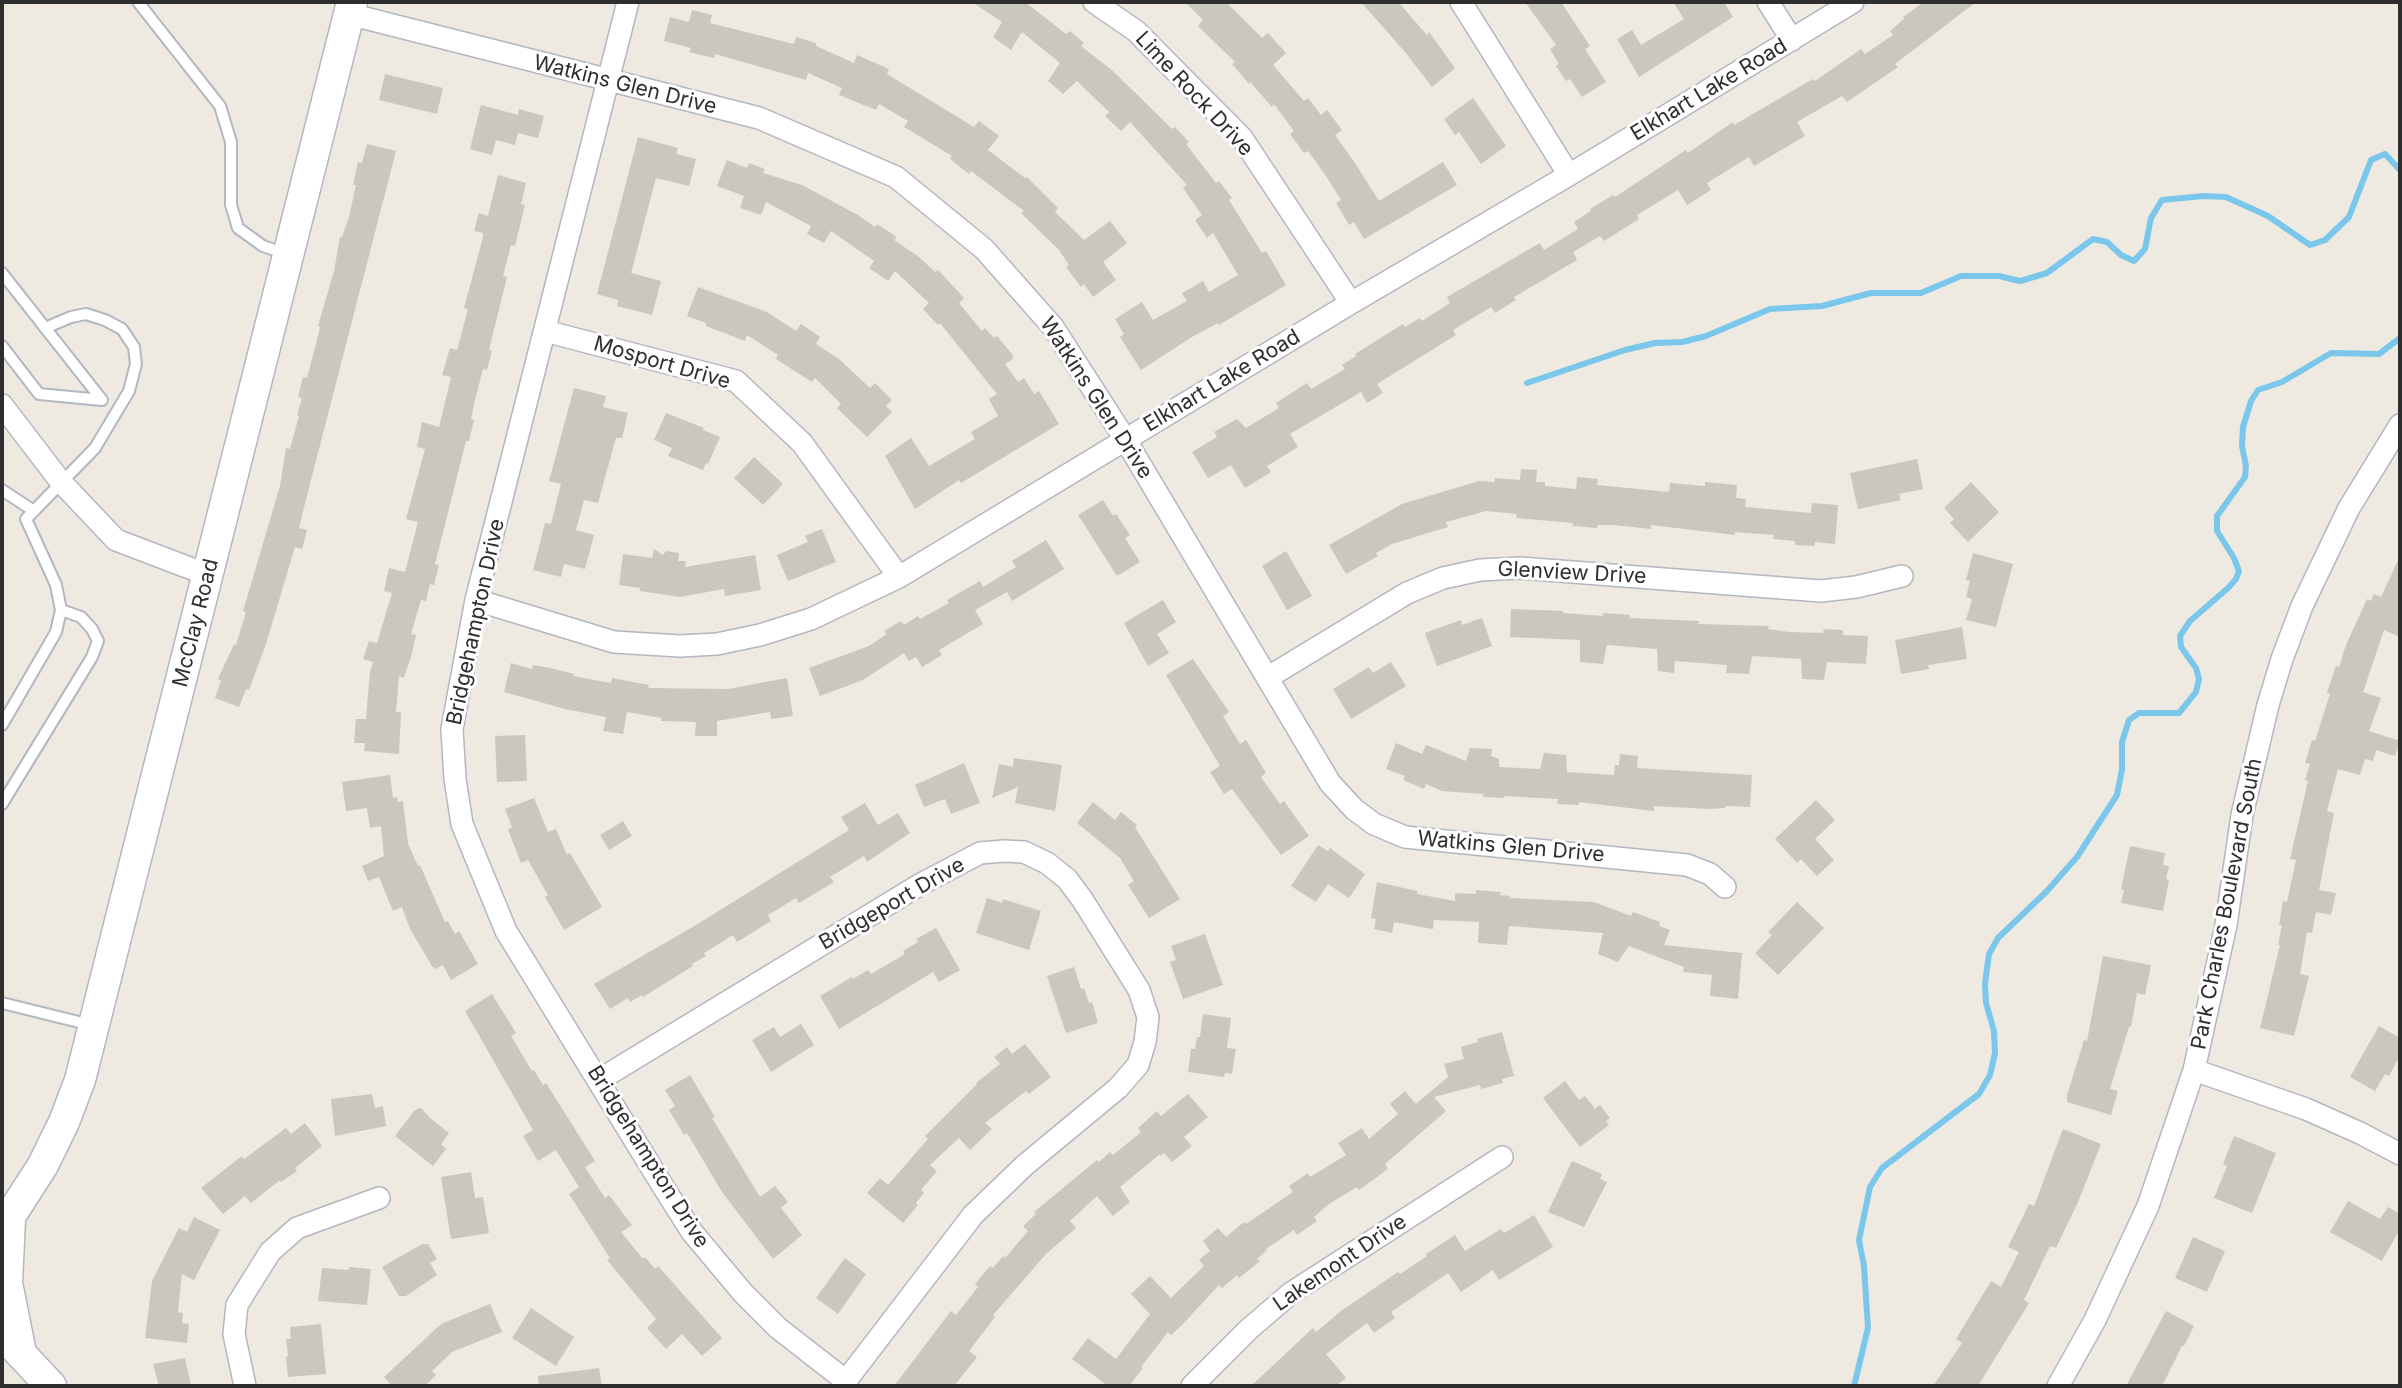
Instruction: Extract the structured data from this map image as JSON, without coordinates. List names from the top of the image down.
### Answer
{
  "streets": {
    "main road": ["McClay Road"],
    "street": [
      "Watkins Glen Drive",
      "Elkhart Lake Road",
      "Lime Rock Drive",
      "Mosport Drive",
      "Glenview Drive",
      "Bridgehampton Drive",
      "Bridgeport Drive",
      "Park Charles Boulevard South",
      "Lakemont Drive"
    ]
  },
  "crossings": [
    ["Watkins Glen Drive", "Elkhart Lake Road"],
    ["Watkins Glen Drive", "Glenview Drive"],
    ["Watkins Glen Drive", "Bridgehampton Drive"],
    ["Watkins Glen Drive", "McClay Road"],
    ["Elkhart Lake Road", "Lime Rock Drive"],
    ["Elkhart Lake Road", "Mosport Drive"],
    ["Elkhart Lake Road", "Bridgehampton Drive"],
    ["Mosport Drive", "Bridgehampton Drive"],
    ["Bridgehampton Drive", "Bridgeport Drive"]
  ]
}
